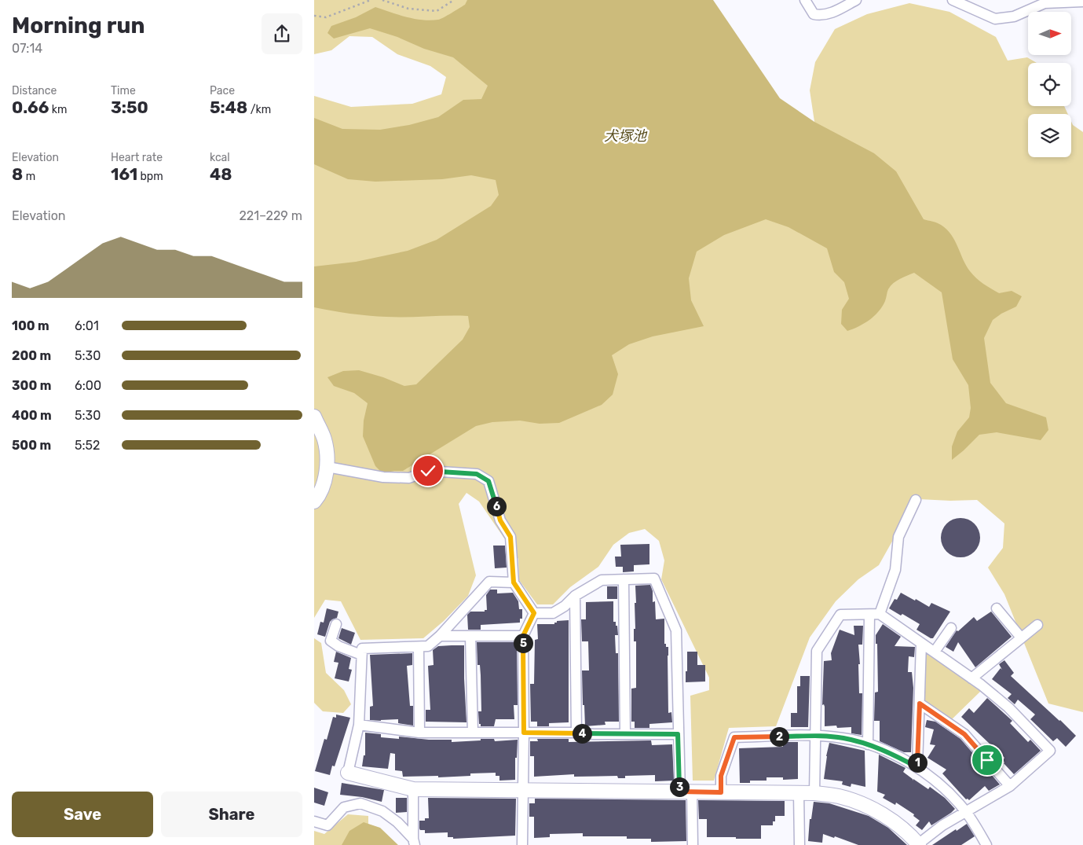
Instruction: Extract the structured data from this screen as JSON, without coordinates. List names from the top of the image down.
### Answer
{
  "water": ["犬塚池"],
  "north": "right",
  "page": {
    "heading": ["Morning run", "07:14"],
    "stats": [
      ["Distance", "0.66 km"],
      ["Time", "3:50"],
      ["Pace", "5:48 /km"],
      ["Elevation", "8 m"],
      ["Heart rate", "161 bpm"],
      ["kcal", "48"]
    ],
    "chart": ["Elevation", "221–229 m"],
    "list": [
      {
        "name": "100 m",
        "note": "6:01"
      },
      {
        "name": "200 m",
        "note": "5:30"
      },
      {
        "name": "300 m",
        "note": "6:00"
      },
      {
        "name": "400 m",
        "note": "5:30"
      },
      {
        "name": "500 m",
        "note": "5:52"
      }
    ],
    "pins": [
      "6",
      "5",
      "4",
      "2",
      "1",
      "3"
    ],
    "buttons": ["Save", "Share"]
  }
}
